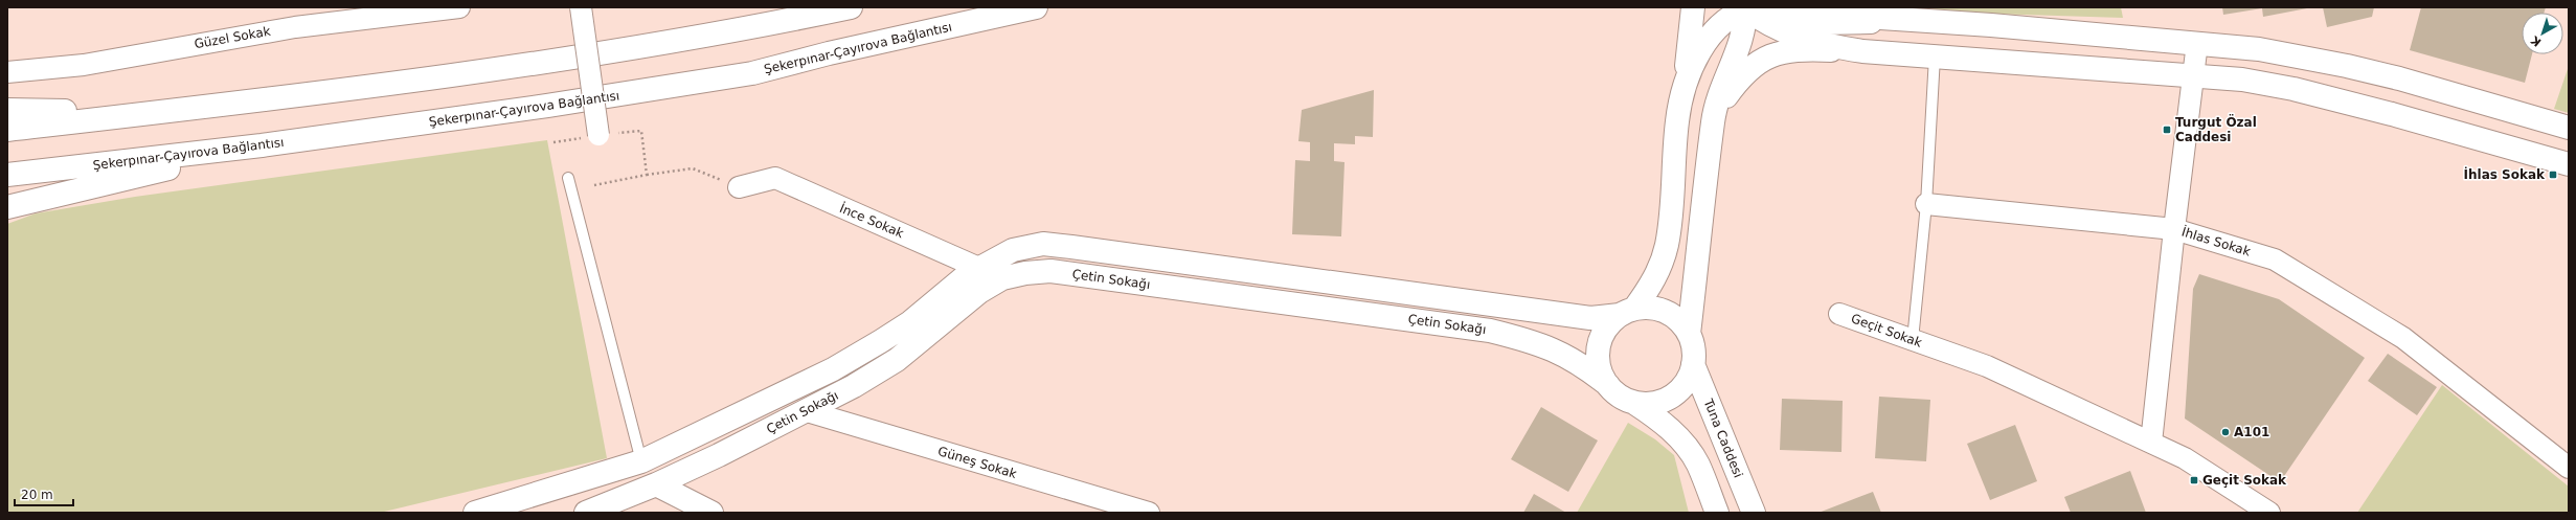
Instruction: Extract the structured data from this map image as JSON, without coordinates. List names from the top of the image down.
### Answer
{
  "streets": {
    "main road": ["Şekerpınar-Çayırova Bağlantısı", "Çetin Sokağı", "Tuna Caddesi"],
    "street": [
      "Güzel Sokak",
      "İnce Sokak",
      "İhlas Sokak",
      "Geçit Sokak",
      "Güneş Sokak"
    ]
  },
  "crossings": [
    ["İnce Sokak", "Çetin Sokağı"],
    ["Çetin Sokağı", "Tuna Caddesi"],
    ["Çetin Sokağı", "Güneş Sokak"]
  ],
  "places": {
    "transit": ["Turgut Özal Caddesi", "İhlas Sokak", "Geçit Sokak"],
    "other": ["A101"]
  },
  "scale_bar": "20 m",
  "north": "bottom left"
}
